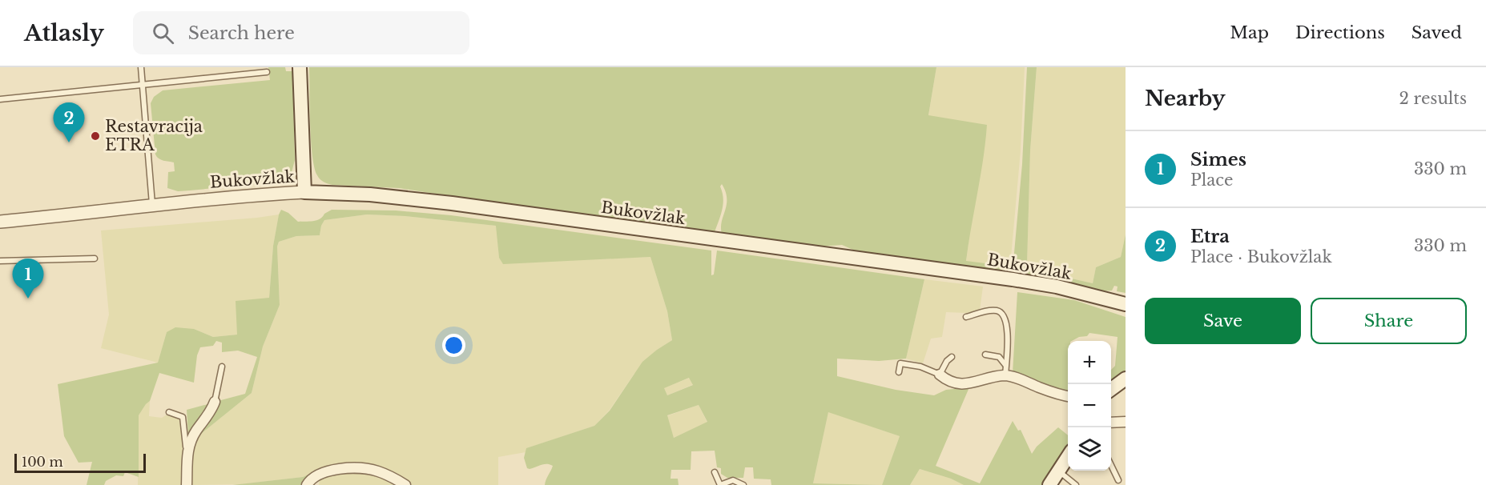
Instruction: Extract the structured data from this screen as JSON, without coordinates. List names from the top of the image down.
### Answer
{
  "streets": {
    "main road": ["Bukovžlak"]
  },
  "places": ["Restavracija ETRA"],
  "scale_bar": "100 m",
  "page": {
    "header": "Atlasly",
    "search": "Search here",
    "nav": ["Map", "Directions", "Saved"],
    "heading": ["Nearby", "2 results"],
    "pins": ["2", "1"],
    "list": [
      {
        "mark": "1",
        "name": "Simes",
        "note": "Place",
        "value": "330 m"
      },
      {
        "mark": "2",
        "name": "Etra",
        "note": "Place · Bukovžlak",
        "value": "330 m"
      }
    ],
    "buttons": ["Save", "Share"],
    "map_buttons": ["+", "−"],
    "scale": "100 m"
  }
}
